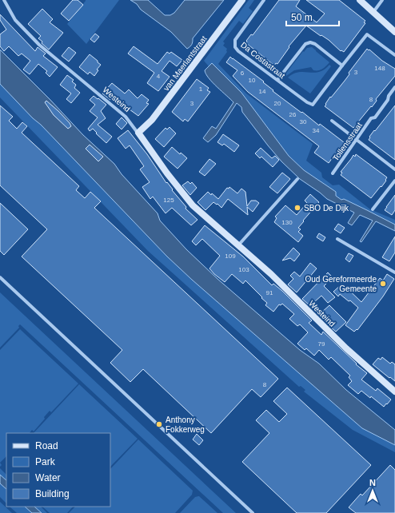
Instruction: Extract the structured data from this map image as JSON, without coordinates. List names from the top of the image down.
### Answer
{
  "streets": {
    "street": [
      "Da Costastraat",
      "van Maerlantstraat",
      "Westeind",
      "Tollensstraat"
    ]
  },
  "crossings": [
    ["van Maerlantstraat", "Westeind"]
  ],
  "places": ["SBO De Dijk", "Oud Gereformeerde Gemeente", "Anthony Fokkerweg"],
  "house_numbers": [
    "148",
    "3",
    "6",
    "4",
    "10",
    "1",
    "14",
    "8",
    "3",
    "20",
    "26",
    "30",
    "34",
    "125",
    "130",
    "109",
    "103",
    "91",
    "79",
    "8"
  ],
  "legend": [
    "Road",
    "Park",
    "Water",
    "Building"
  ],
  "scale_bar": "50 m",
  "north": "top"
}
